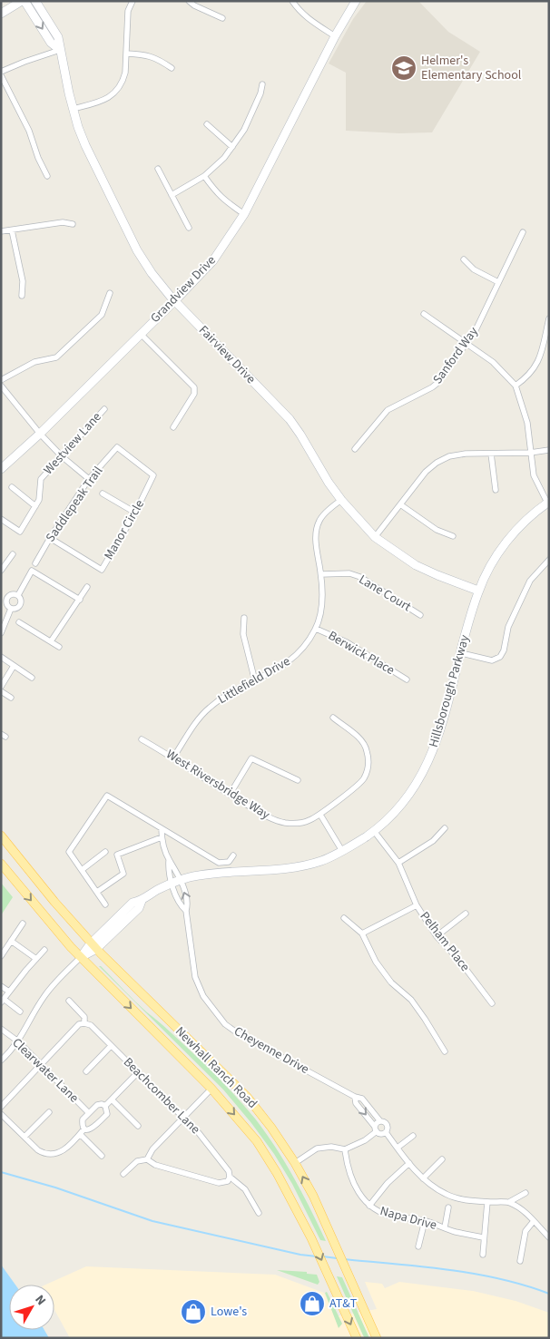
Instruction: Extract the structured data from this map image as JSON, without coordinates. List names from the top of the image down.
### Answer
{
  "streets": {
    "main road": ["Newhall Ranch Road"],
    "street": [
      "Grandview Drive",
      "Fairview Drive",
      "Sanford Way",
      "Westview Lane",
      "Saddlepeak Trail",
      "Manor Circle",
      "Lane Court",
      "Berwick Place",
      "Littlefield Drive",
      "Hillsborough Parkway",
      "West Riversbridge Way",
      "Pelham Place",
      "Cheyenne Drive",
      "Clearwater Lane",
      "Beachcomber Lane",
      "Napa Drive"
    ]
  },
  "crossings": [
    ["Grandview Drive", "Fairview Drive"],
    ["Fairview Drive", "Littlefield Drive"],
    ["Fairview Drive", "Hillsborough Parkway"],
    ["Saddlepeak Trail", "Manor Circle"],
    ["Lane Court", "Littlefield Drive"],
    ["Berwick Place", "Littlefield Drive"],
    ["Littlefield Drive", "West Riversbridge Way"],
    ["Hillsborough Parkway", "Pelham Place"],
    ["Hillsborough Parkway", "Cheyenne Drive"],
    ["Hillsborough Parkway", "Newhall Ranch Road"]
  ],
  "places": {
    "school or university": ["Helmer's Elementary School"],
    "shop": ["AT&T", "Lowe's"]
  },
  "north": "top right"
}
